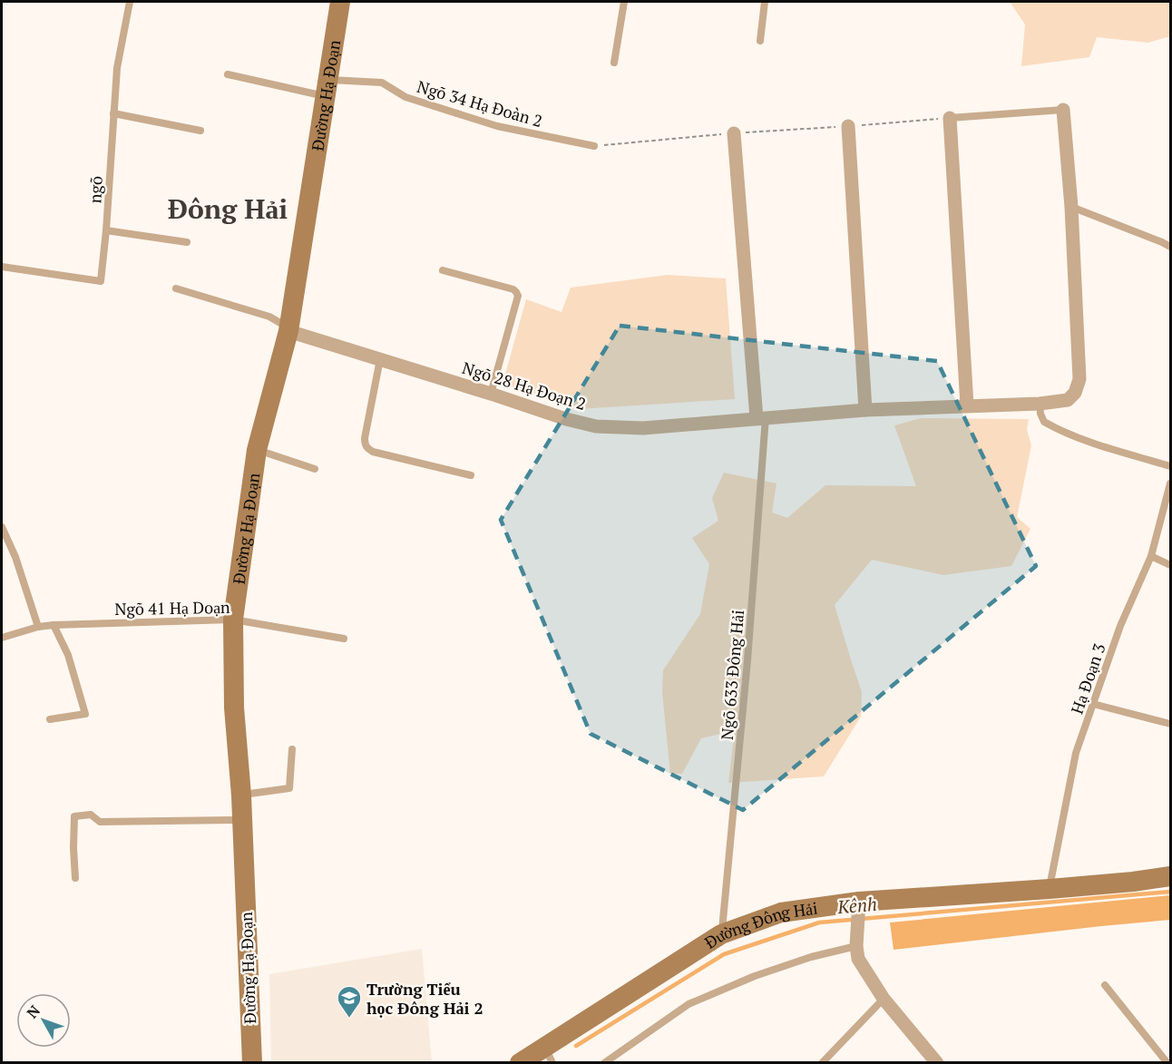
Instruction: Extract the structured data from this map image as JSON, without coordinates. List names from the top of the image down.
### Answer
{
  "streets": {
    "street": ["Đường Hạ Đoạn", "Ngõ 28 Hạ Đoạn 2", "Đường Đông Hải"],
    "lane": [
      "Ngõ 34 Hạ Đoàn 2",
      "ngõ",
      "Ngõ 41 Hạ Doạn",
      "Ngõ 633 Đông Hải",
      "Hạ Đoạn 3"
    ]
  },
  "crossings": [
    ["Đường Hạ Đoạn", "Ngõ 34 Hạ Đoàn 2"],
    ["Đường Hạ Đoạn", "Ngõ 28 Hạ Đoạn 2"],
    ["Đường Hạ Đoạn", "Ngõ 41 Hạ Doạn"],
    ["Ngõ 28 Hạ Đoạn 2", "Ngõ 633 Đông Hải"],
    ["Ngõ 633 Đông Hải", "Đường Đông Hải"],
    ["Hạ Đoạn 3", "Đường Đông Hải"]
  ],
  "districts": ["Đông Hải"],
  "water": ["Kênh"],
  "places": {
    "school or university": ["Trường Tiểu học Đông Hải 2"]
  },
  "north": "top left"
}
